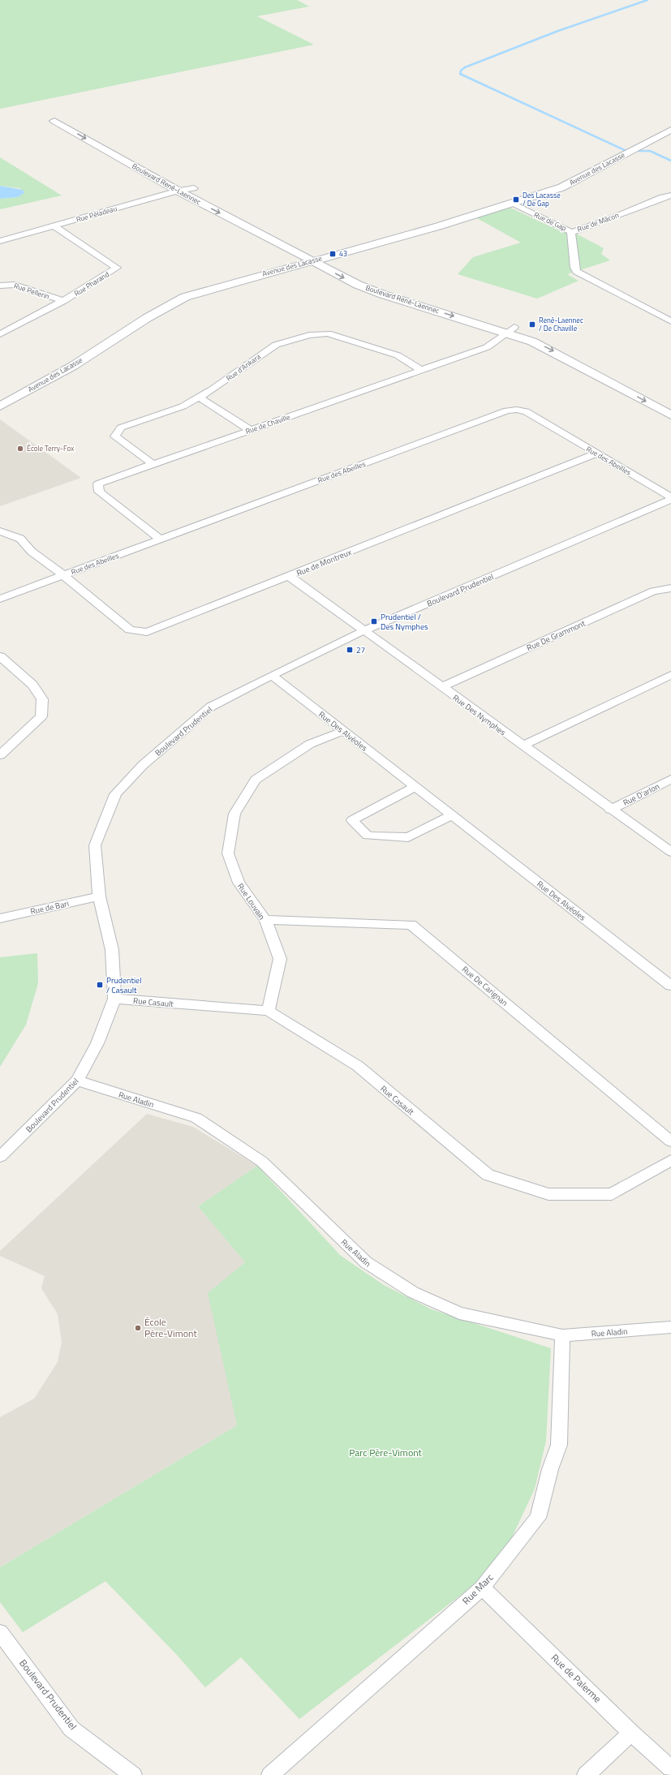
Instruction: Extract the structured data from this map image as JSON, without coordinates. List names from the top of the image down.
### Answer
{
  "streets": {
    "street": [
      "Avenue des Lacasse",
      "Boulevard René-Laennec",
      "Rue Péladeau",
      "Rue de Gap",
      "Rue de Mâcon",
      "Rue Pharand",
      "Rue Pellerin",
      "Rue d'Ankara",
      "Rue de Chaville",
      "Rue des Abeilles",
      "Rue de Montreux",
      "Boulevard Prudentiel",
      "Rue De Grammont",
      "Rue Des Nymphes",
      "Rue Des Alvéoles",
      "Rue D'arlon",
      "Rue Louvain",
      "Rue de Bari",
      "Rue De Carignan",
      "Rue Casault",
      "Rue Aladin",
      "Rue Marc",
      "Rue de Palerme"
    ]
  },
  "crossings": [
    ["Avenue des Lacasse", "Boulevard René-Laennec"],
    ["Avenue des Lacasse", "Rue de Gap"],
    ["Boulevard René-Laennec", "Rue Péladeau"],
    ["Boulevard René-Laennec", "Rue de Chaville"],
    ["Rue Péladeau", "Rue Pharand"],
    ["Rue de Gap", "Rue de Mâcon"],
    ["Rue Pharand", "Rue Pellerin"],
    ["Rue d'Ankara", "Rue de Chaville"],
    ["Rue de Chaville", "Rue des Abeilles"],
    ["Rue des Abeilles", "Rue de Montreux"],
    ["Rue de Montreux", "Rue Des Nymphes"],
    ["Boulevard Prudentiel", "Rue Des Nymphes"],
    ["Boulevard Prudentiel", "Rue Des Alvéoles"],
    ["Boulevard Prudentiel", "Rue de Bari"],
    ["Boulevard Prudentiel", "Rue Casault"],
    ["Boulevard Prudentiel", "Rue Aladin"],
    ["Rue De Grammont", "Rue Des Nymphes"],
    ["Rue Des Nymphes", "Rue D'arlon"],
    ["Rue Des Alvéoles", "Rue Louvain"],
    ["Rue Louvain", "Rue De Carignan"],
    ["Rue Louvain", "Rue Casault"],
    ["Rue Aladin", "Rue Marc"],
    ["Rue Marc", "Rue de Palerme"]
  ],
  "parks": ["Parc Père-Vimont"],
  "places": {
    "transit": [
      "Des Lacasse / De Gap",
      "43",
      "René-Laennec / De Chaville",
      "Prudentiel / Des Nymphes",
      "27",
      "Prudentiel / Casault"
    ],
    "other": ["École Terry-Fox", "École Père-Vimont"]
  }
}
